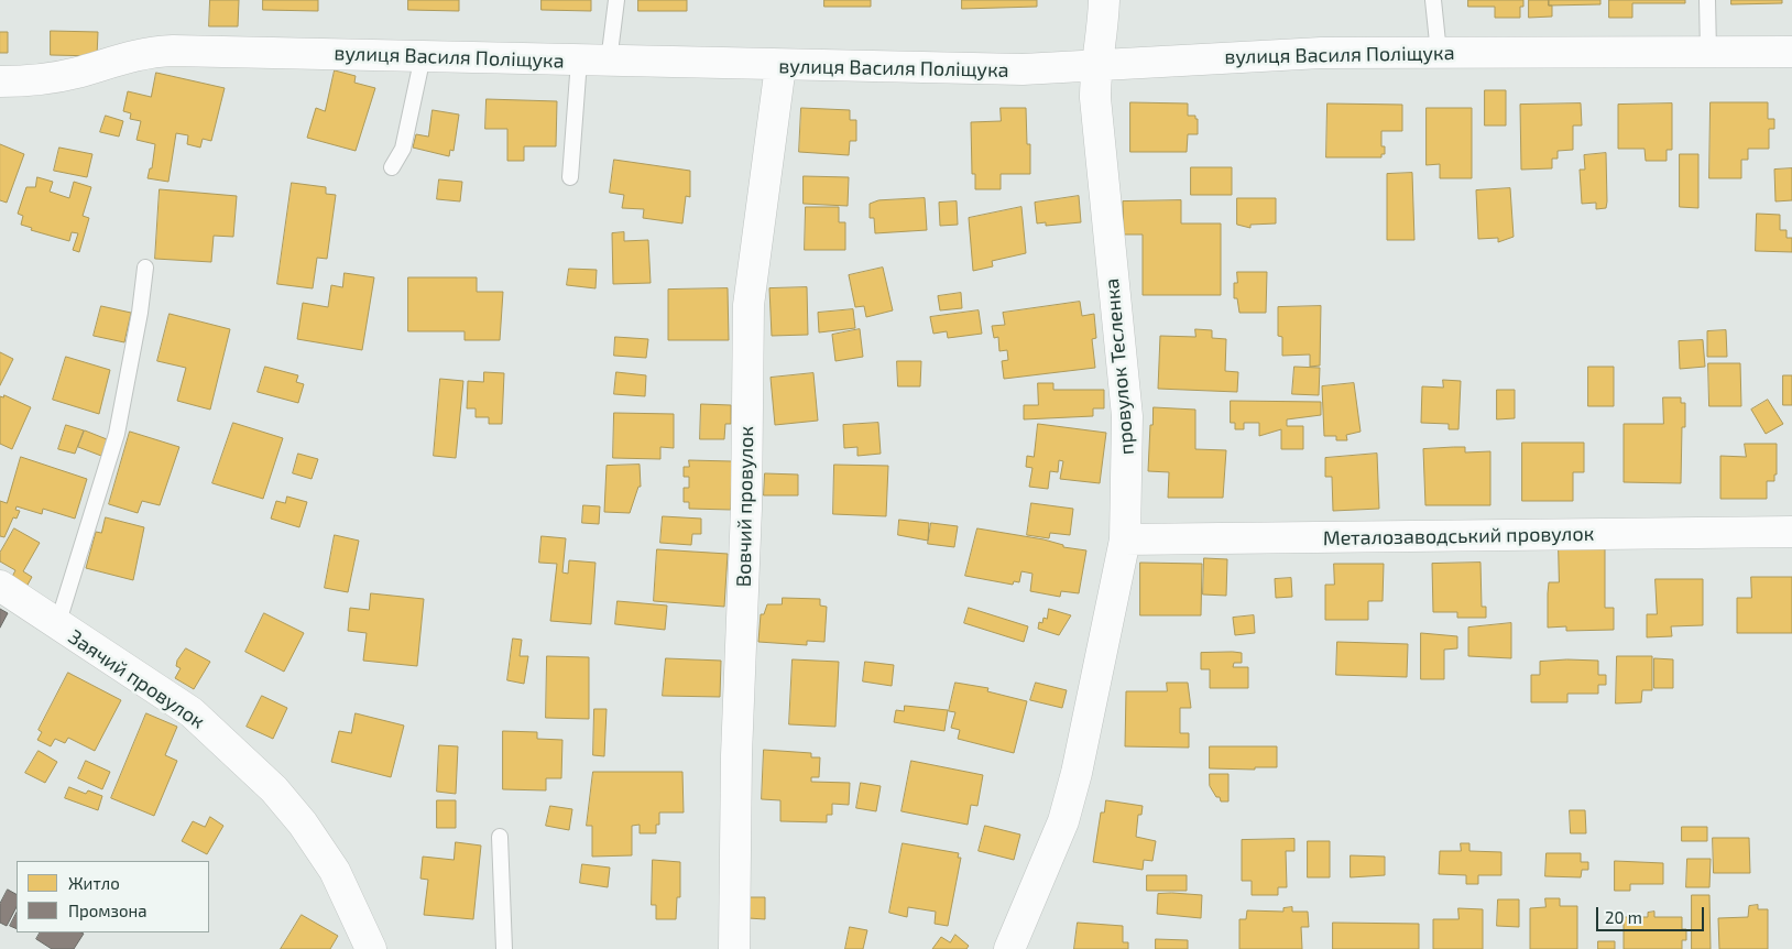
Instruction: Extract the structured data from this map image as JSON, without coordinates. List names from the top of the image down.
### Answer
{
  "streets": {
    "street": [
      "вулиця Василя Поліщука",
      "провулок Тесленка",
      "Вовчий провулок",
      "Металозаводський провулок",
      "Заячий провулок"
    ]
  },
  "crossings": [
    ["вулиця Василя Поліщука", "провулок Тесленка"],
    ["вулиця Василя Поліщука", "Вовчий провулок"],
    ["провулок Тесленка", "Металозаводський провулок"]
  ],
  "legend": ["Житло", "Промзона"],
  "scale_bar": "20 m"
}
